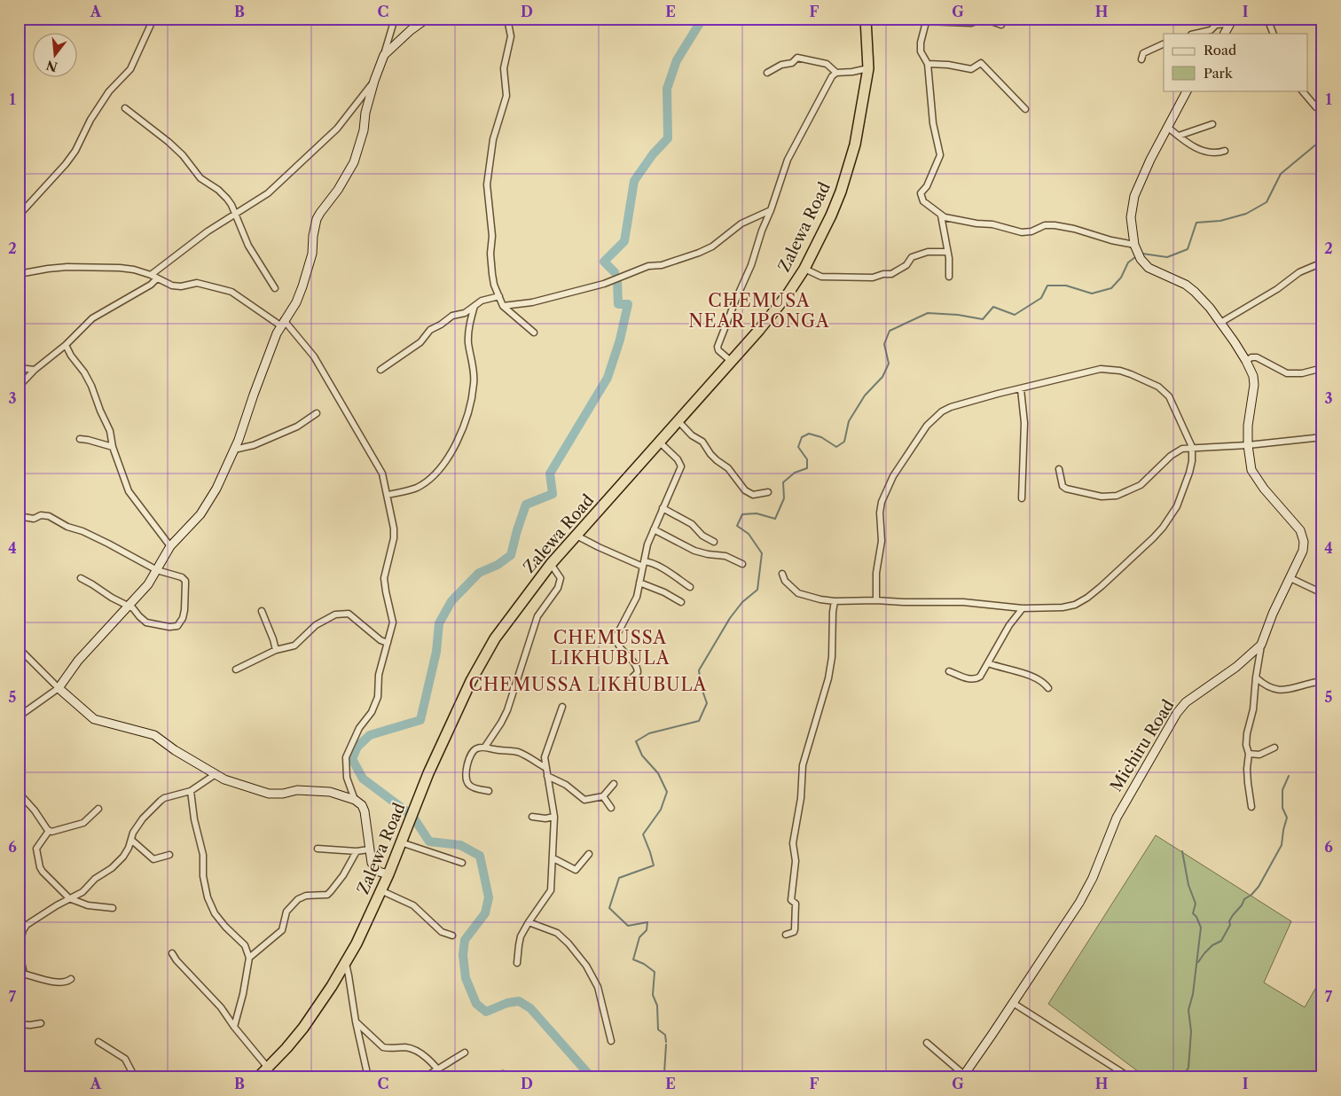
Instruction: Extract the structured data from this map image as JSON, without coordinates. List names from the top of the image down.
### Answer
{
  "streets": {
    "highway": ["Zalewa Road"],
    "street": ["Michiru Road"]
  },
  "districts": ["CHEMUSA NEAR IPONGA", "CHEMUSSA LIKHUBULA", "CHEMUSSA LIKHUBULA"],
  "legend": ["Road", "Park"],
  "north": "bottom",
  "grid": {
    "columns": [
      "A",
      "B",
      "C",
      "D",
      "E",
      "F",
      "G",
      "H",
      "I"
    ],
    "rows": [
      "1",
      "2",
      "3",
      "4",
      "5",
      "6",
      "7"
    ]
  }
}
